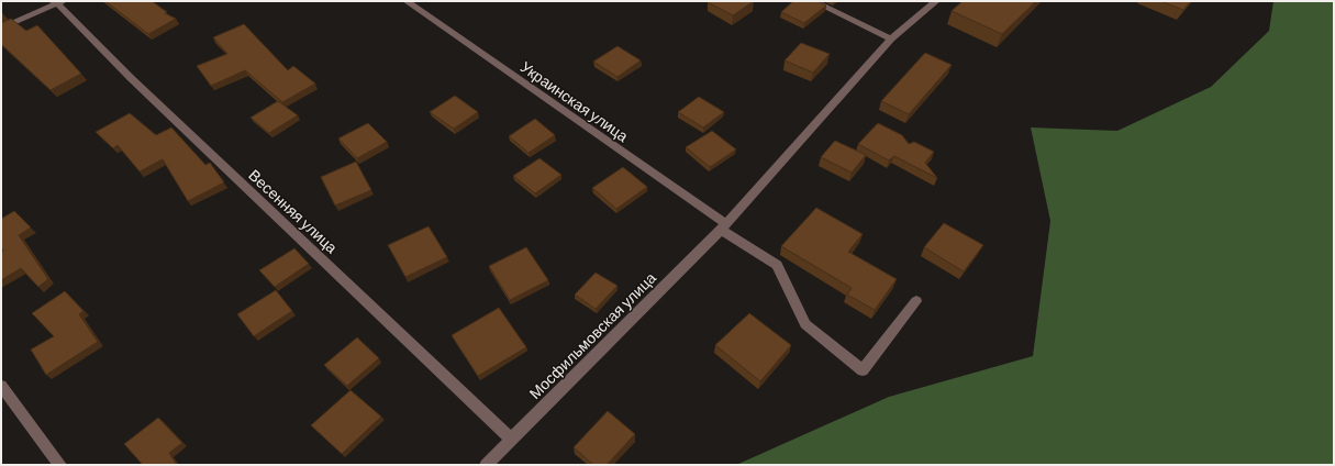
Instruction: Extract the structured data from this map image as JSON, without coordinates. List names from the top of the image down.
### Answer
{
  "streets": {
    "street": ["Украинская улица", "Весенняя улица", "Мосфильмовская улица"]
  },
  "crossings": [
    ["Украинская улица", "Мосфильмовская улица"],
    ["Весенняя улица", "Мосфильмовская улица"]
  ]
}
